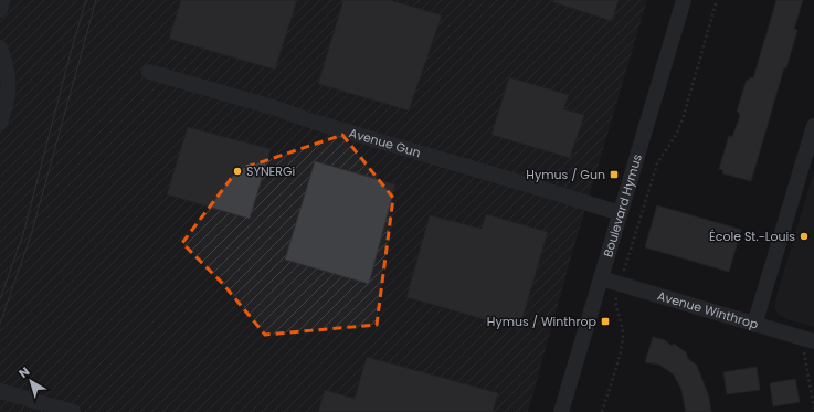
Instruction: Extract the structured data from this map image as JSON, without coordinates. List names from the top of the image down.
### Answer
{
  "streets": {
    "street": ["Avenue Gun", "Boulevard Hymus", "Avenue Winthrop"]
  },
  "crossings": [
    ["Avenue Gun", "Boulevard Hymus"],
    ["Boulevard Hymus", "Avenue Winthrop"]
  ],
  "places": {
    "other": ["SYNERGi", "École St.-Louis"],
    "transit": ["Hymus / Gun", "Hymus / Winthrop"]
  },
  "north": "top left"
}
